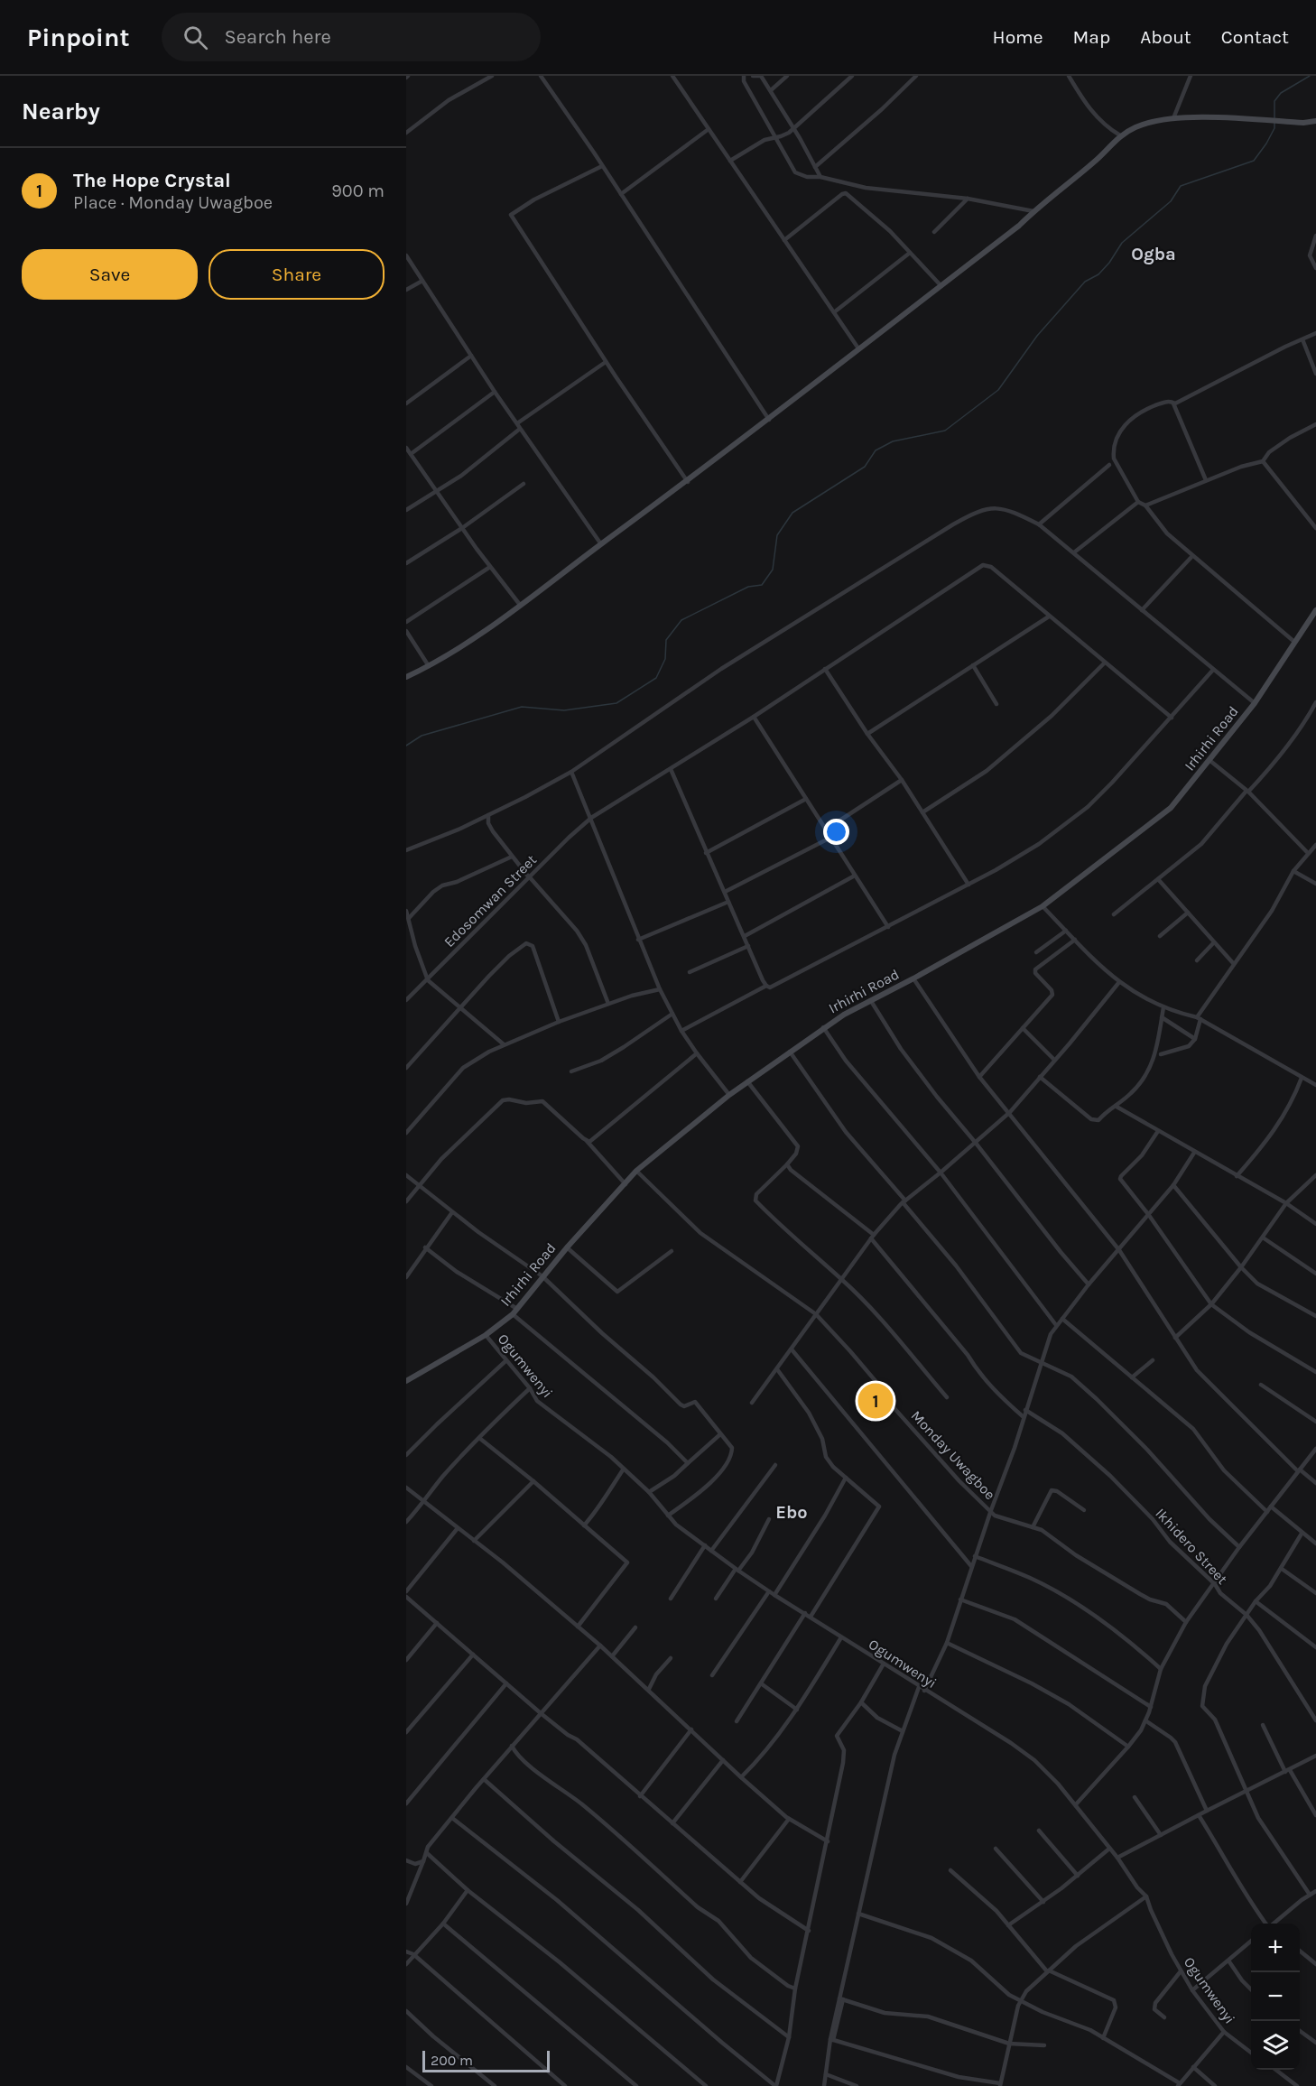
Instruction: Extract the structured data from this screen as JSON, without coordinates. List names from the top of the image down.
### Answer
{
  "streets": {
    "street": [
      "Irhirhi Road",
      "Edosomwan Street",
      "Ogumwenyi",
      "Monday Uwagboe",
      "Ikhidero Street"
    ]
  },
  "crossings": [
    ["Irhirhi Road", "Ogumwenyi"],
    ["Irhirhi Road", "Monday Uwagboe"]
  ],
  "districts": ["Ogba", "Ebo"],
  "scale_bar": "200 m",
  "page": {
    "header": "Pinpoint",
    "search": "Search here",
    "nav": [
      "Home",
      "Map",
      "About",
      "Contact"
    ],
    "heading": "Nearby",
    "list": [
      {
        "mark": "1",
        "name": "The Hope Crystal",
        "note": "Place · Monday Uwagboe",
        "value": "900 m"
      }
    ],
    "buttons": ["Save", "Share"],
    "pins": "1",
    "map_buttons": ["+", "−"],
    "scale": "200 m"
  }
}
